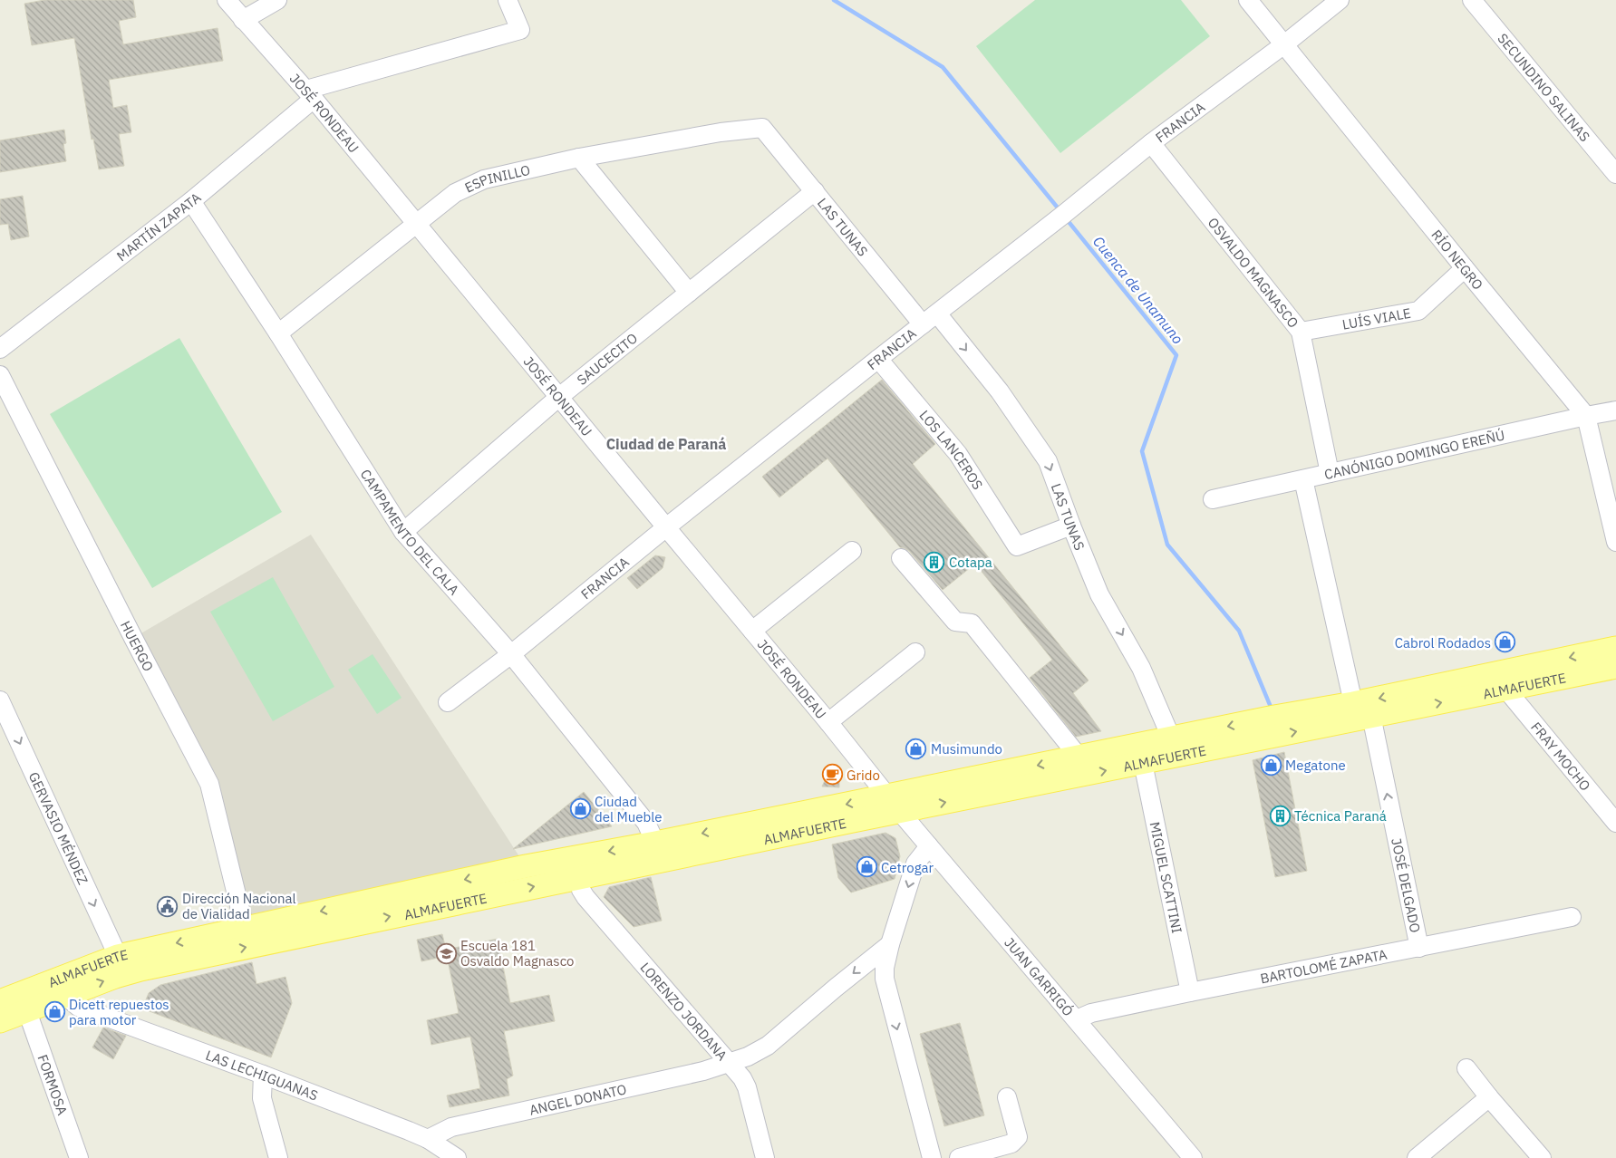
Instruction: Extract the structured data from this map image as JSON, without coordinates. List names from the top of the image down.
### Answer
{
  "streets": {
    "main road": ["ALMAFUERTE"],
    "street": [
      "SECUNDINO SALINAS",
      "JOSÉ RONDEAU",
      "FRANCIA",
      "ESPINILLO",
      "MARTÍN ZAPATA",
      "LAS TUNAS",
      "RÍO NEGRO",
      "OSVALDO MAGNASCO",
      "LUÍS VIALE",
      "SAUCECITO",
      "LOS LANCEROS",
      "CANÓNIGO DOMINGO EREÑÚ",
      "CAMPAMENTO DEL CALA",
      "HUERGO",
      "FRAY MOCHO",
      "GERVASIO MÉNDEZ",
      "MIGUEL SCATTINI",
      "JOSÉ DELGADO",
      "BARTOLOMÉ ZAPATA",
      "JUAN GARRIGÓ",
      "LORENZO JORDANA",
      "LAS LECHIGUANAS",
      "FORMOSA",
      "ANGEL DONATO"
    ]
  },
  "crossings": [
    ["JOSÉ RONDEAU", "FRANCIA"],
    ["JOSÉ RONDEAU", "ESPINILLO"],
    ["JOSÉ RONDEAU", "MARTÍN ZAPATA"],
    ["JOSÉ RONDEAU", "SAUCECITO"],
    ["JOSÉ RONDEAU", "ALMAFUERTE"],
    ["JOSÉ RONDEAU", "JUAN GARRIGÓ"],
    ["FRANCIA", "LAS TUNAS"],
    ["FRANCIA", "RÍO NEGRO"],
    ["FRANCIA", "OSVALDO MAGNASCO"],
    ["FRANCIA", "LOS LANCEROS"],
    ["FRANCIA", "CAMPAMENTO DEL CALA"],
    ["ESPINILLO", "LAS TUNAS"],
    ["ESPINILLO", "CAMPAMENTO DEL CALA"],
    ["MARTÍN ZAPATA", "CAMPAMENTO DEL CALA"],
    ["LAS TUNAS", "SAUCECITO"],
    ["LAS TUNAS", "LOS LANCEROS"],
    ["LAS TUNAS", "ALMAFUERTE"],
    ["RÍO NEGRO", "LUÍS VIALE"],
    ["RÍO NEGRO", "CANÓNIGO DOMINGO EREÑÚ"],
    ["OSVALDO MAGNASCO", "LUÍS VIALE"],
    ["OSVALDO MAGNASCO", "CANÓNIGO DOMINGO EREÑÚ"],
    ["SAUCECITO", "CAMPAMENTO DEL CALA"],
    ["CAMPAMENTO DEL CALA", "ALMAFUERTE"],
    ["HUERGO", "ALMAFUERTE"],
    ["ALMAFUERTE", "FRAY MOCHO"],
    ["ALMAFUERTE", "GERVASIO MÉNDEZ"],
    ["ALMAFUERTE", "MIGUEL SCATTINI"],
    ["ALMAFUERTE", "JOSÉ DELGADO"],
    ["ALMAFUERTE", "JUAN GARRIGÓ"],
    ["ALMAFUERTE", "LORENZO JORDANA"],
    ["ALMAFUERTE", "LAS LECHIGUANAS"],
    ["ALMAFUERTE", "FORMOSA"],
    ["MIGUEL SCATTINI", "BARTOLOMÉ ZAPATA"],
    ["JOSÉ DELGADO", "BARTOLOMÉ ZAPATA"],
    ["BARTOLOMÉ ZAPATA", "JUAN GARRIGÓ"],
    ["LORENZO JORDANA", "ANGEL DONATO"],
    ["LAS LECHIGUANAS", "ANGEL DONATO"]
  ],
  "one_way": ["GERVASIO MÉNDEZ", "JOSÉ DELGADO", "ANGEL DONATO"],
  "districts": ["Ciudad de Paraná"],
  "water": ["Cuenca de Unamuno"],
  "places": {
    "building": ["Cotapa", "Técnica Paraná"],
    "shop": [
      "Cabrol Rodados",
      "Musimundo",
      "Megatone",
      "Ciudad del Mueble",
      "Cetrogar",
      "Dicett repuestos para motor"
    ],
    "cafe": ["Grido"],
    "public building": ["Dirección Nacional de Vialidad"],
    "school or university": ["Escuela 181 Osvaldo Magnasco"]
  }
}
